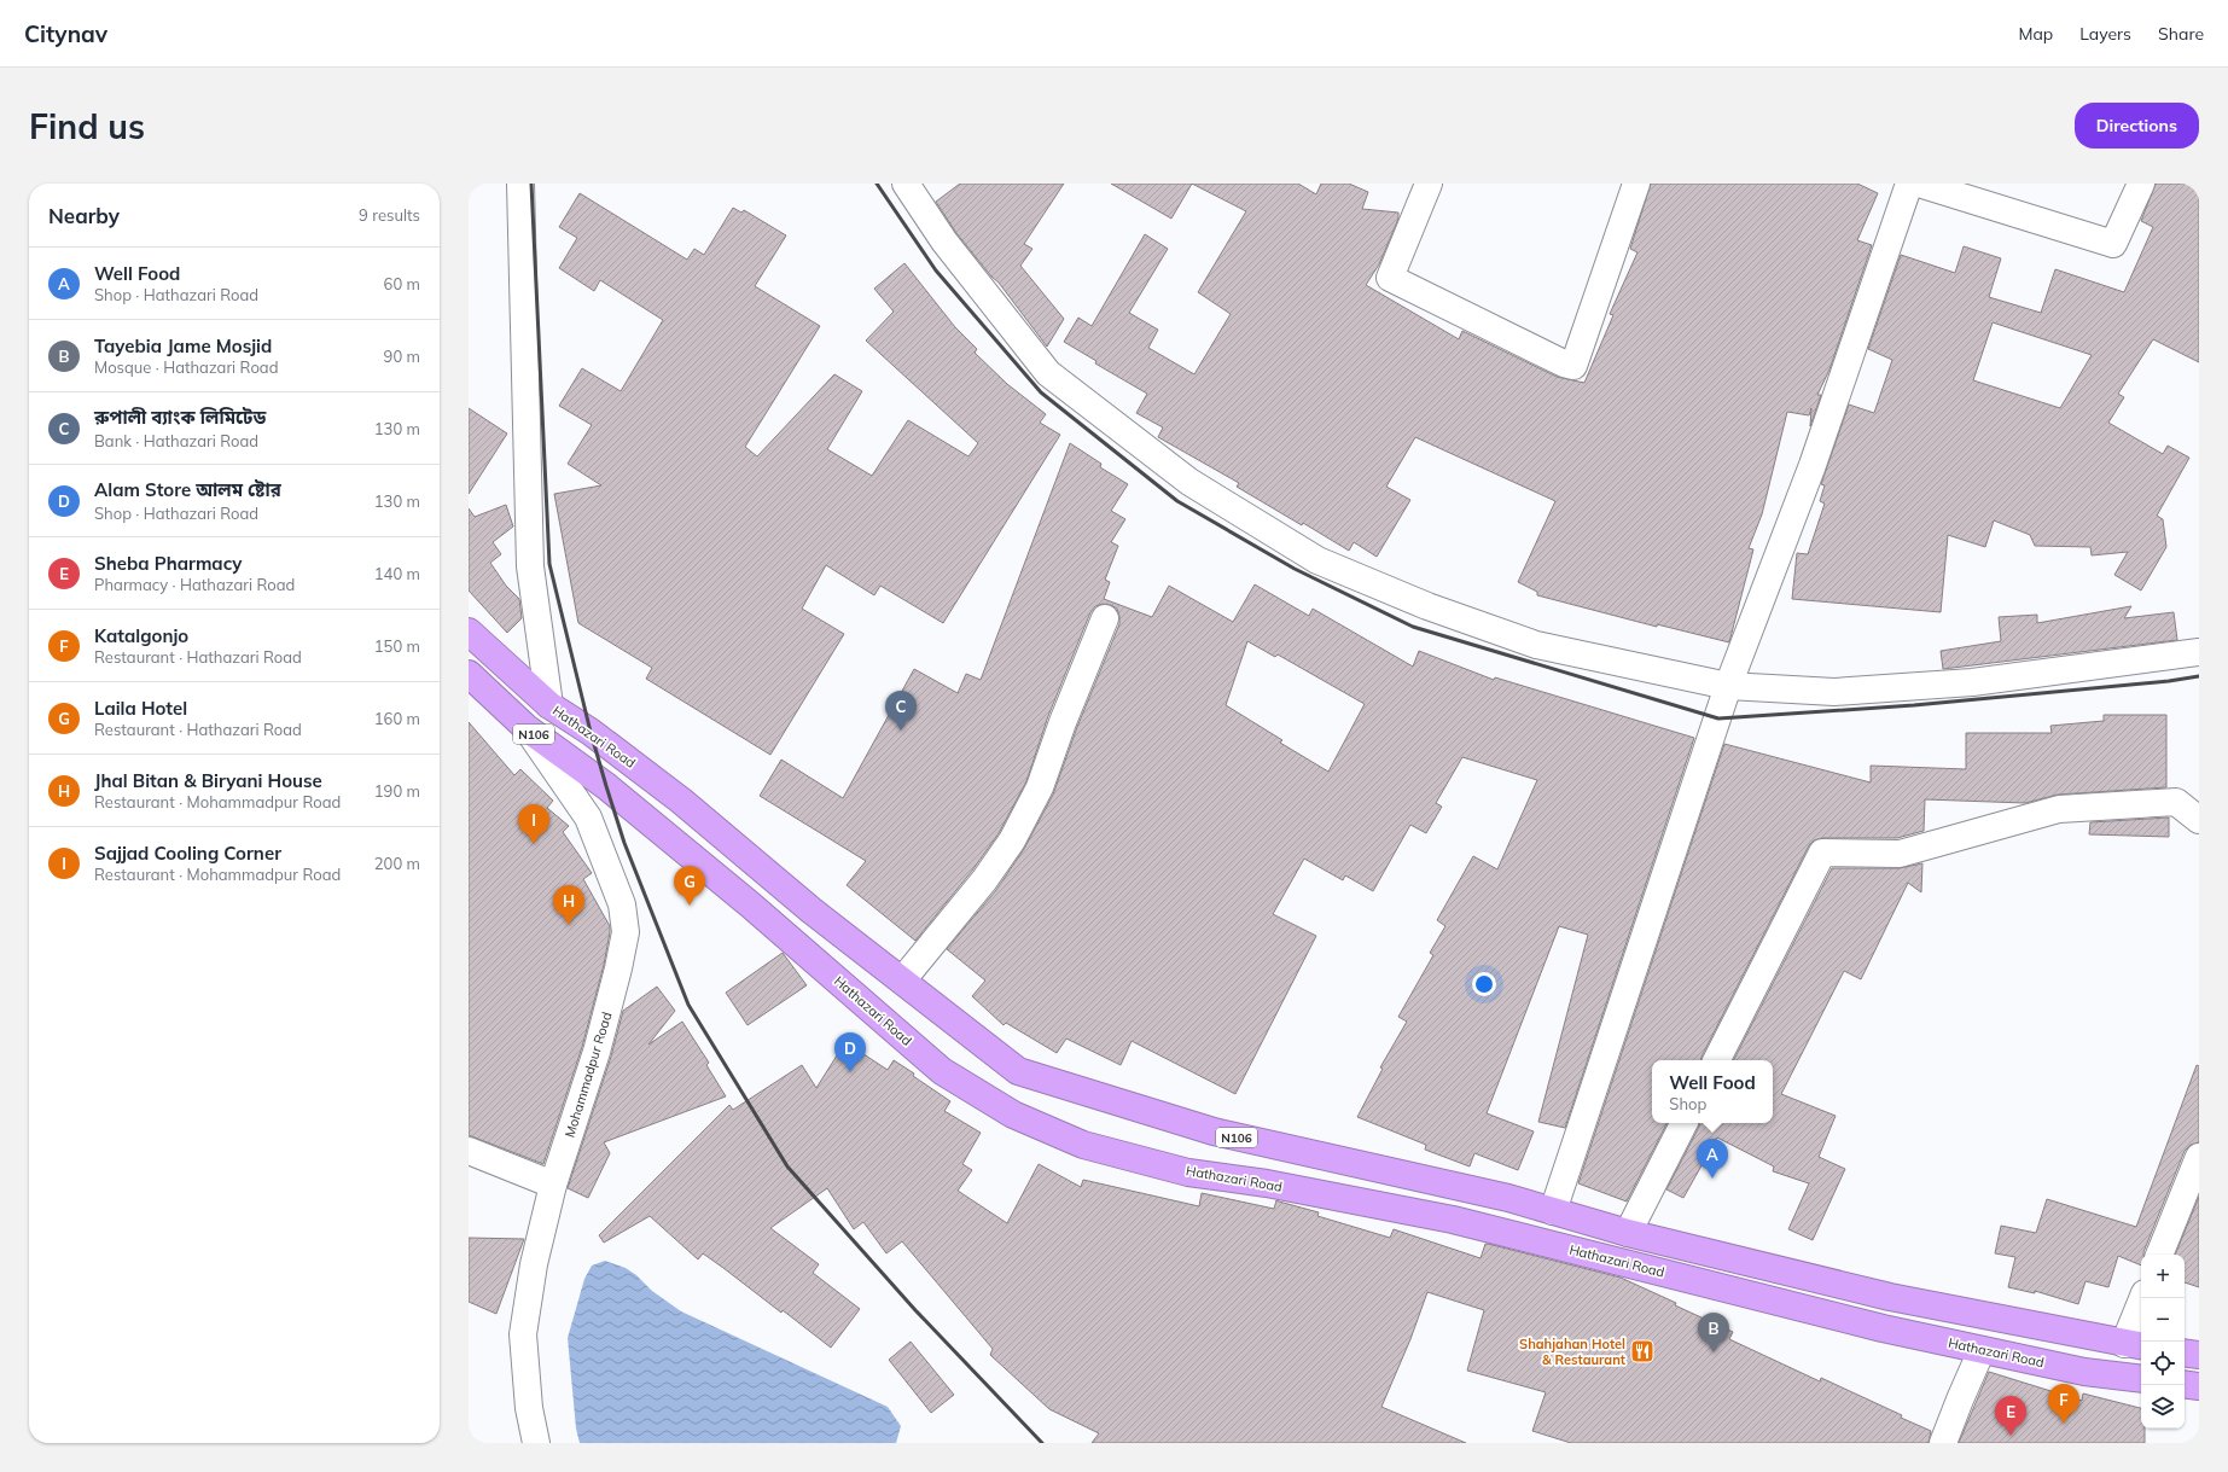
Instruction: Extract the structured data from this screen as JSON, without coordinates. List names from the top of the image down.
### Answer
{
  "streets": {
    "highway": ["N106", "Hathazari Road"],
    "street": ["Mohammadpur Road"]
  },
  "crossings": [
    ["Hathazari Road", "Mohammadpur Road"]
  ],
  "places": {
    "restaurant": ["Shahjahan Hotel & Restaurant"]
  },
  "page": {
    "header": "Citynav",
    "nav": ["Map", "Layers", "Share"],
    "buttons": "Directions",
    "title": "Find us",
    "heading": ["Nearby", "9 results"],
    "list": [
      {
        "mark": "A",
        "name": "Well Food",
        "note": "Shop · Hathazari Road",
        "value": "60 m"
      },
      {
        "mark": "B",
        "name": "Tayebia Jame Mosjid",
        "note": "Mosque · Hathazari Road",
        "value": "90 m"
      },
      {
        "mark": "C",
        "name": "রুপালী ব্যাংক লিমিটেড",
        "note": "Bank · Hathazari Road",
        "value": "130 m"
      },
      {
        "mark": "D",
        "name": "Alam Store আলম ষ্টোর",
        "note": "Shop · Hathazari Road",
        "value": "130 m"
      },
      {
        "mark": "E",
        "name": "Sheba Pharmacy",
        "note": "Pharmacy · Hathazari Road",
        "value": "140 m"
      },
      {
        "mark": "F",
        "name": "Katalgonjo",
        "note": "Restaurant · Hathazari Road",
        "value": "150 m"
      },
      {
        "mark": "G",
        "name": "Laila Hotel",
        "note": "Restaurant · Hathazari Road",
        "value": "160 m"
      },
      {
        "mark": "H",
        "name": "Jhal Bitan & Biryani House",
        "note": "Restaurant · Mohammadpur Road",
        "value": "190 m"
      },
      {
        "mark": "I",
        "name": "Sajjad Cooling Corner",
        "note": "Restaurant · Mohammadpur Road",
        "value": "200 m"
      }
    ],
    "pins": [
      "C",
      "I",
      "G",
      "H",
      "D",
      "A",
      "B",
      "F",
      "E"
    ],
    "popup": ["Well Food", "Shop"],
    "map_buttons": ["+", "−"]
  }
}
